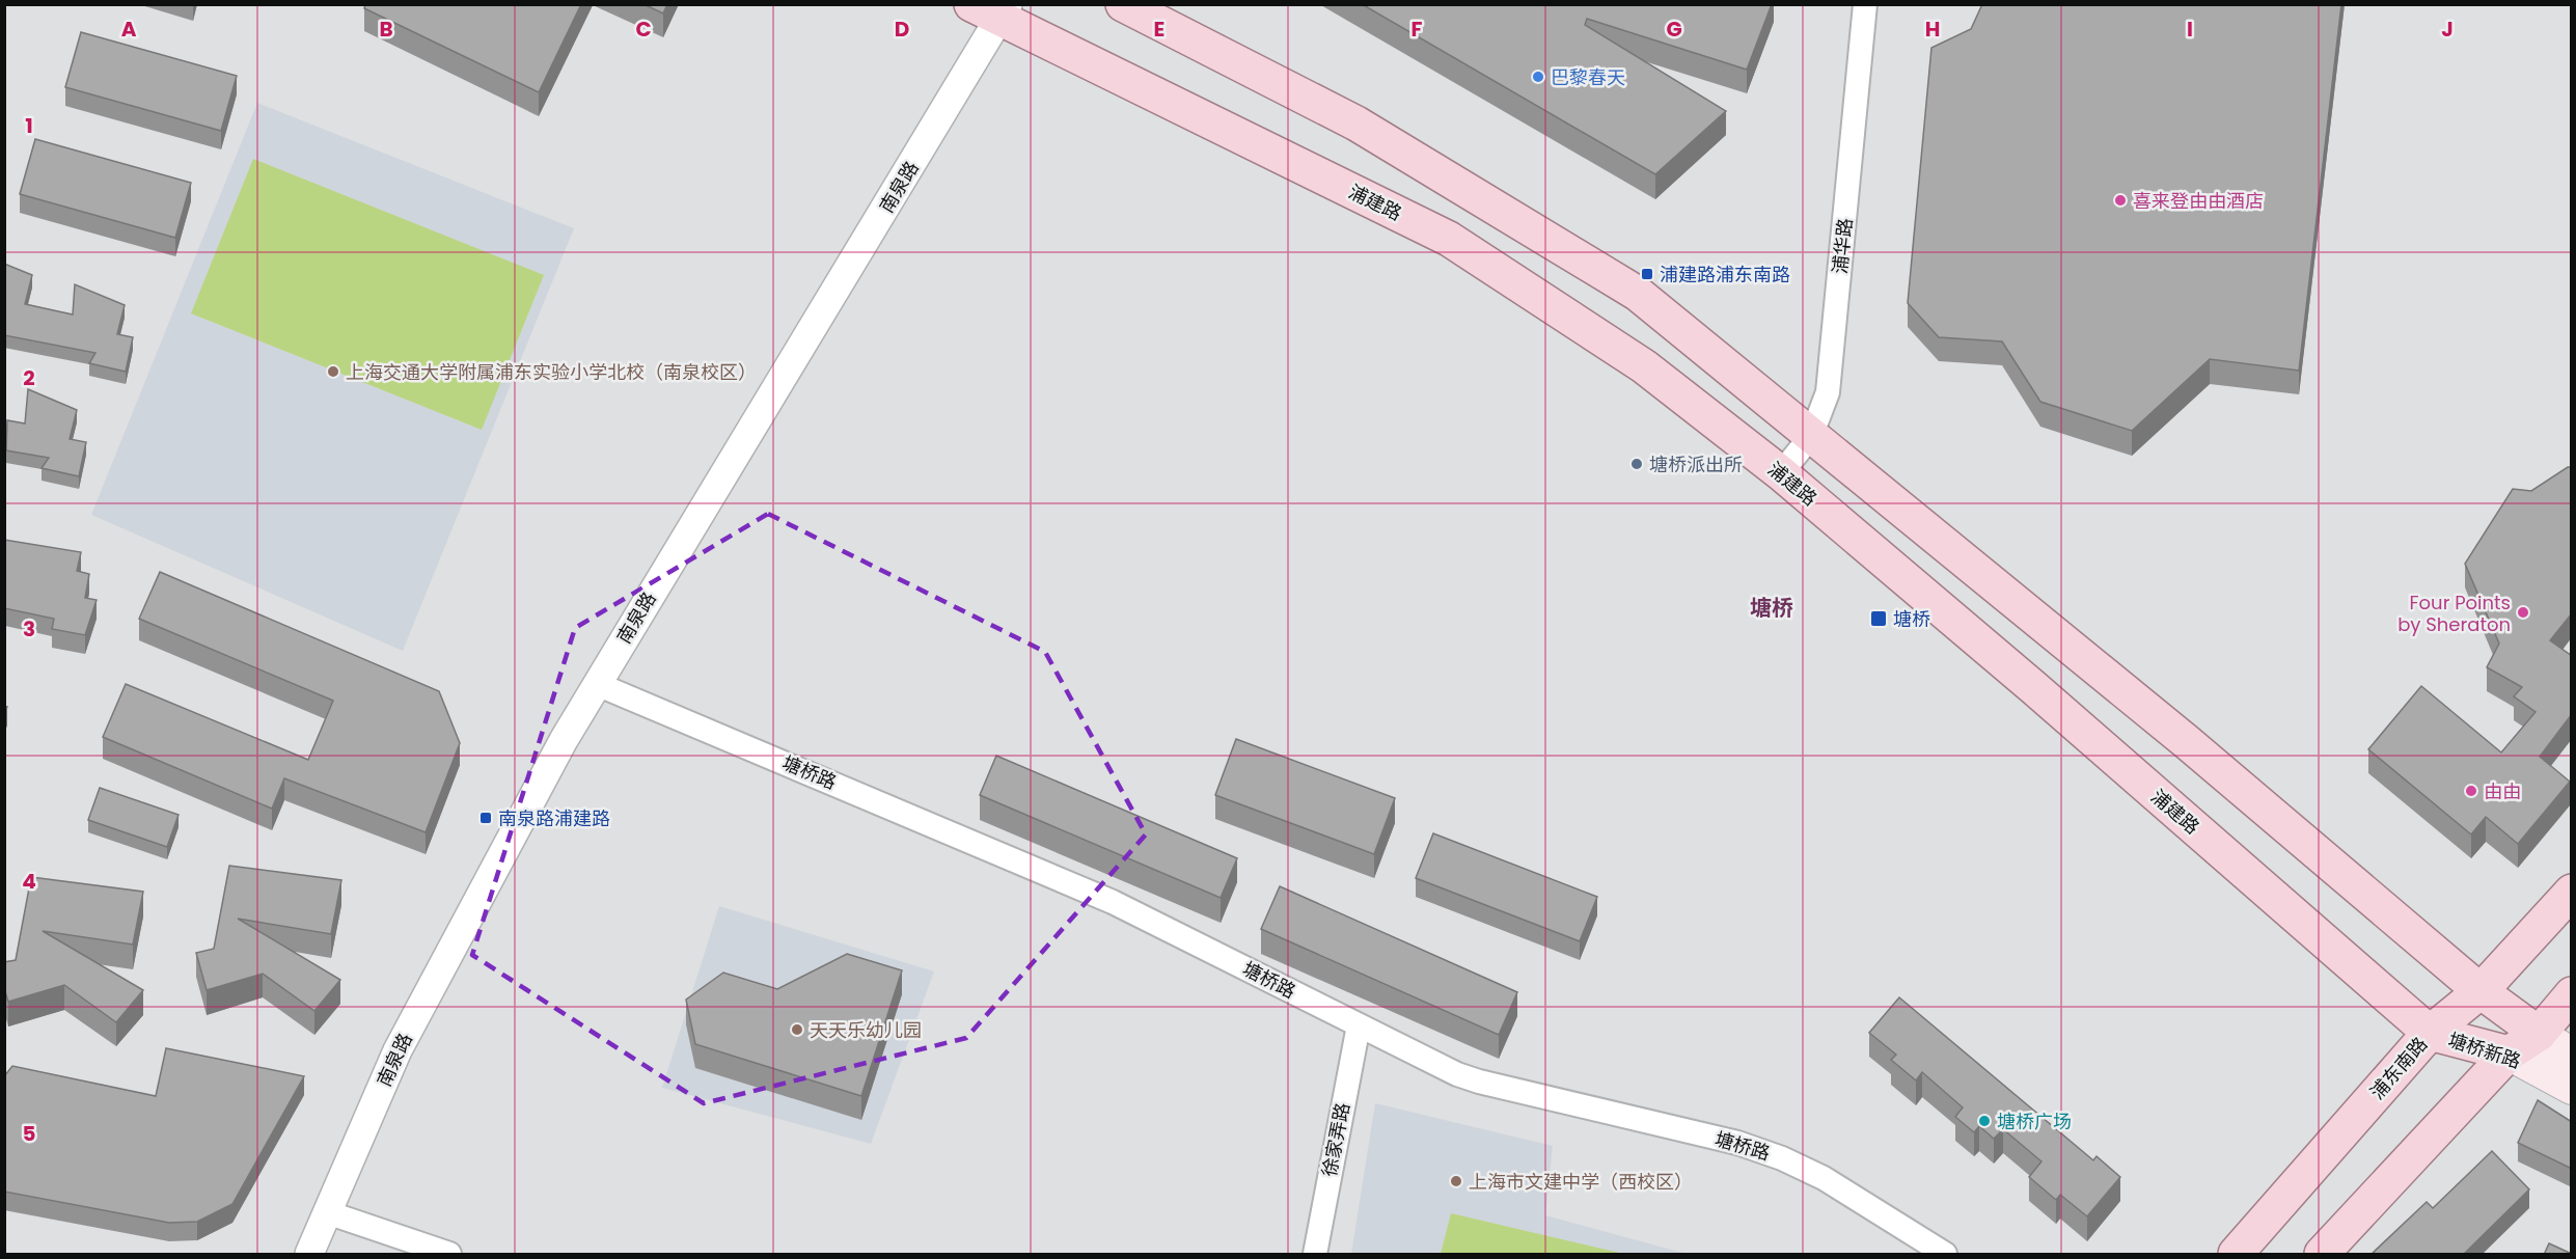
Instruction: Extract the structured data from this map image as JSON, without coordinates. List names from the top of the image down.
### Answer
{
  "streets": {
    "main road": ["浦建路", "塘桥新路", "浦东南路"],
    "street": [
      "南泉路",
      "浦华路",
      "塘桥路",
      "徐家弄路"
    ]
  },
  "crossings": [
    ["南泉路", "浦建路"],
    ["南泉路", "塘桥路"],
    ["浦建路", "浦华路"],
    ["浦建路", "塘桥新路"],
    ["浦建路", "浦东南路"],
    ["塘桥路", "徐家弄路"],
    ["塘桥新路", "浦东南路"]
  ],
  "districts": ["塘桥"],
  "places": {
    "other": [
      "巴黎春天",
      "喜来登由由酒店",
      "上海交通大学附属浦东实验小学北校（南泉校区）",
      "塘桥派出所",
      "Four Points by Sheraton",
      "由由",
      "天天乐幼儿园",
      "塘桥广场",
      "上海市文建中学（西校区）"
    ],
    "transit": ["浦建路浦东南路", "塘桥", "南泉路浦建路"]
  },
  "grid": {
    "columns": [
      "A",
      "B",
      "C",
      "D",
      "E",
      "F",
      "G",
      "H",
      "I",
      "J"
    ],
    "rows": [
      "1",
      "2",
      "3",
      "4",
      "5"
    ]
  }
}
